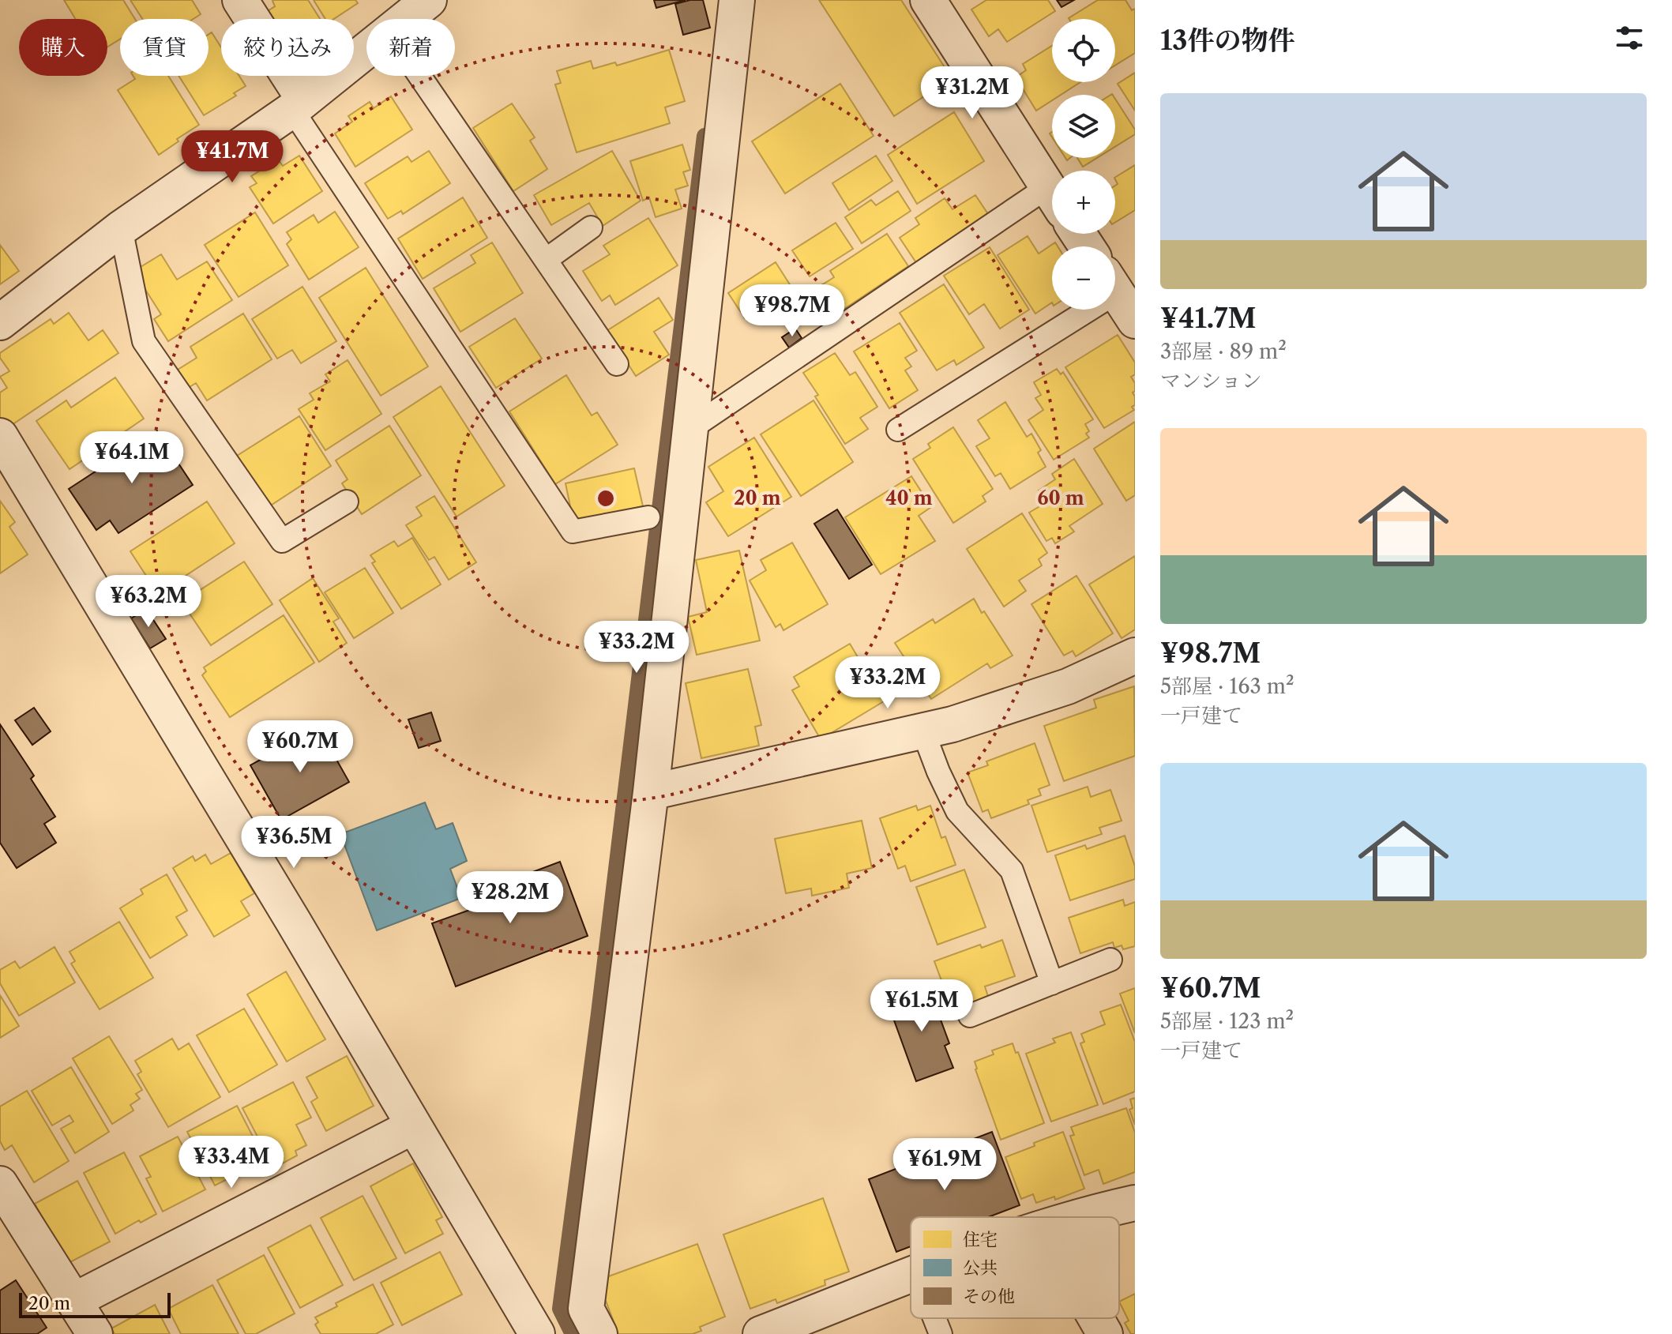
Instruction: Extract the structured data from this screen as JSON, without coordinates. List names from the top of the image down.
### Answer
{
  "legend": ["住宅", "公共", "その他"],
  "scale_bar": "20 m",
  "page": {
    "heading": "13件の物件",
    "map_buttons": ["+", "−"],
    "chip": [
      "購入",
      "賃貸",
      "絞り込み",
      "新着"
    ],
    "price": [
      "¥31.2M",
      "¥41.7M",
      "¥98.7M",
      "¥64.1M",
      "¥63.2M",
      "¥33.2M",
      "¥33.2M",
      "¥60.7M",
      "¥36.5M",
      "¥28.2M",
      "¥61.5M",
      "¥33.4M",
      "¥61.9M"
    ],
    "list": [
      {
        "name": "¥41.7M",
        "note": "3部屋 · 89 m² · マンション"
      },
      {
        "name": "¥98.7M",
        "note": "5部屋 · 163 m² · 一戸建て"
      },
      {
        "name": "¥60.7M",
        "note": "5部屋 · 123 m² · 一戸建て"
      }
    ],
    "scale": "20 m"
  },
  "rings": ["20 m", "40 m", "60 m"]
}
